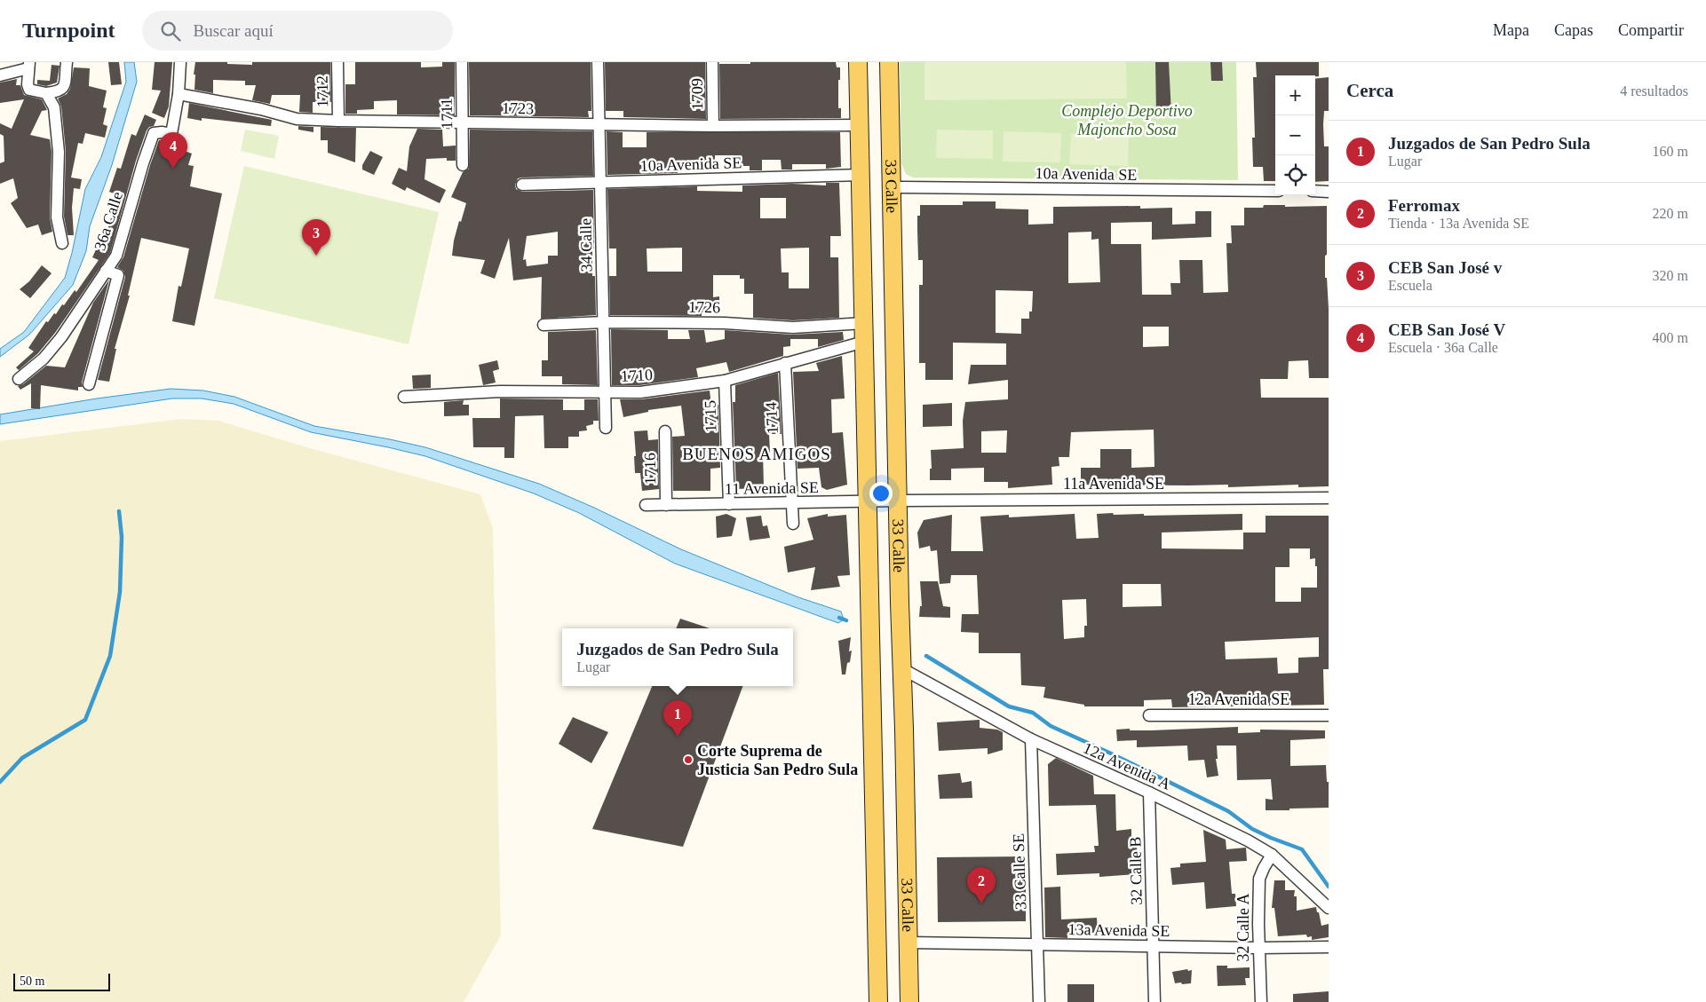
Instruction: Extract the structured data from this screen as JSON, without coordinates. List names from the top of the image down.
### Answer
{
  "streets": {
    "main road": ["33 Calle"],
    "street": [
      "1712",
      "1709",
      "1723",
      "1711",
      "10a Avenida SE",
      "36a Calle",
      "34 Calle",
      "1726",
      "1710",
      "1715",
      "1714",
      "1716",
      "11a Avenida SE",
      "11 Avenida SE",
      "12a Avenida SE",
      "12a Avenida A",
      "32 Calle B",
      "33 Calle SE",
      "32 Calle A",
      "13a Avenida SE"
    ]
  },
  "crossings": [
    ["1712", "1723"],
    ["1709", "1723"],
    ["1723", "1711"],
    ["1723", "33 Calle"],
    ["1723", "36a Calle"],
    ["1723", "34 Calle"],
    ["10a Avenida SE", "33 Calle"],
    ["10a Avenida SE", "34 Calle"],
    ["33 Calle", "1726"],
    ["33 Calle", "1710"],
    ["33 Calle", "11a Avenida SE"],
    ["33 Calle", "11 Avenida SE"],
    ["33 Calle", "12a Avenida A"],
    ["33 Calle", "13a Avenida SE"],
    ["34 Calle", "1726"],
    ["34 Calle", "1710"],
    ["1710", "1715"],
    ["1710", "1714"],
    ["1715", "11 Avenida SE"],
    ["1714", "11 Avenida SE"],
    ["1716", "11 Avenida SE"],
    ["11a Avenida SE", "11 Avenida SE"],
    ["12a Avenida A", "32 Calle B"],
    ["12a Avenida A", "33 Calle SE"],
    ["12a Avenida A", "32 Calle A"],
    ["32 Calle B", "13a Avenida SE"],
    ["33 Calle SE", "13a Avenida SE"],
    ["32 Calle A", "13a Avenida SE"]
  ],
  "districts": ["BUENOS AMIGOS"],
  "parks": ["Complejo Deportivo Majoncho Sosa"],
  "places": ["Corte Suprema de Justicia San Pedro Sula"],
  "scale_bar": "50 m",
  "page": {
    "header": "Turnpoint",
    "search": "Buscar aquí",
    "nav": ["Mapa", "Capas", "Compartir"],
    "heading": ["Cerca", "4 resultados"],
    "map_buttons": ["+", "−"],
    "list": [
      {
        "mark": "1",
        "name": "Juzgados de San Pedro Sula",
        "note": "Lugar",
        "value": "160 m"
      },
      {
        "mark": "2",
        "name": "Ferromax",
        "note": "Tienda · 13a Avenida SE",
        "value": "220 m"
      },
      {
        "mark": "3",
        "name": "CEB San José v",
        "note": "Escuela",
        "value": "320 m"
      },
      {
        "mark": "4",
        "name": "CEB San José V",
        "note": "Escuela · 36a Calle",
        "value": "400 m"
      }
    ],
    "pins": [
      "4",
      "3",
      "1",
      "2"
    ],
    "popup": ["Juzgados de San Pedro Sula", "Lugar"],
    "scale": "50 m"
  }
}
